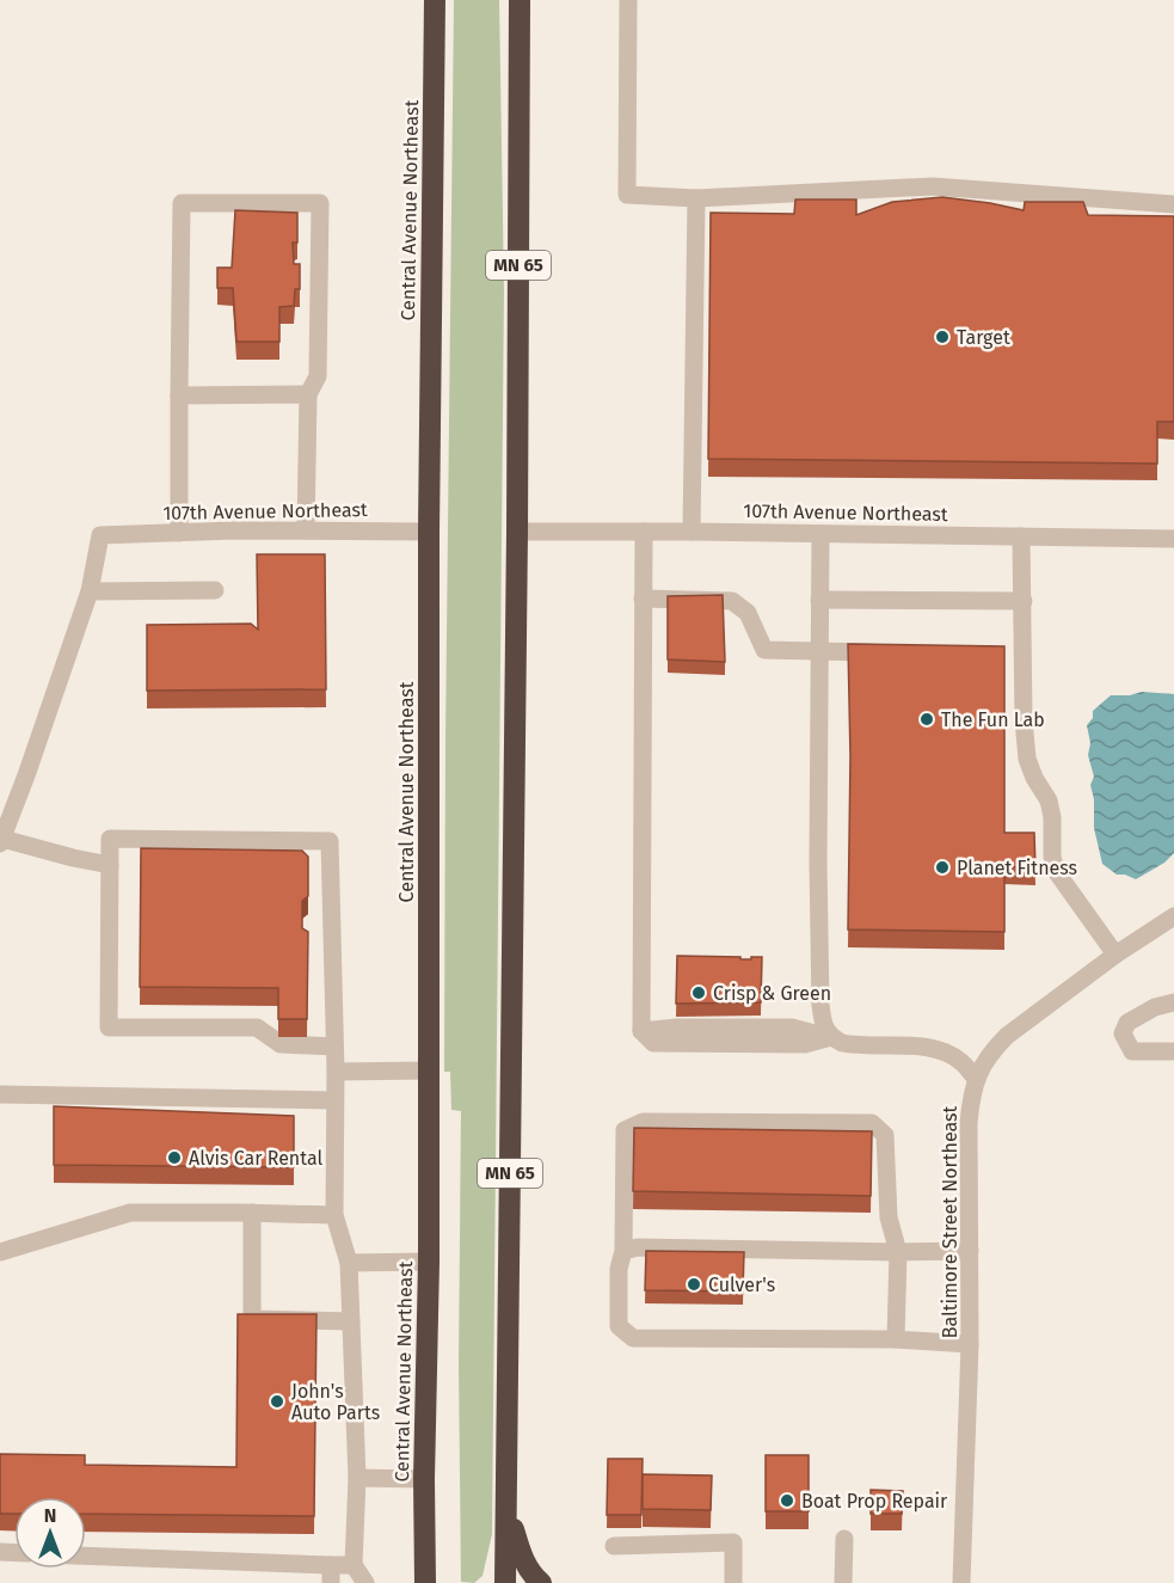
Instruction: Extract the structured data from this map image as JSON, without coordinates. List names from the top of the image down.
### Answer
{
  "streets": {
    "highway": ["Central Avenue Northeast", "MN 65"],
    "street": ["107th Avenue Northeast", "Baltimore Street Northeast"]
  },
  "crossings": [
    ["Central Avenue Northeast", "107th Avenue Northeast"],
    ["MN 65", "107th Avenue Northeast"]
  ],
  "places": [
    "Target",
    "The Fun Lab",
    "Planet Fitness",
    "Crisp & Green",
    "Alvis Car Rental",
    "Culver's",
    "John's Auto Parts",
    "Boat Prop Repair"
  ],
  "north": "top"
}
